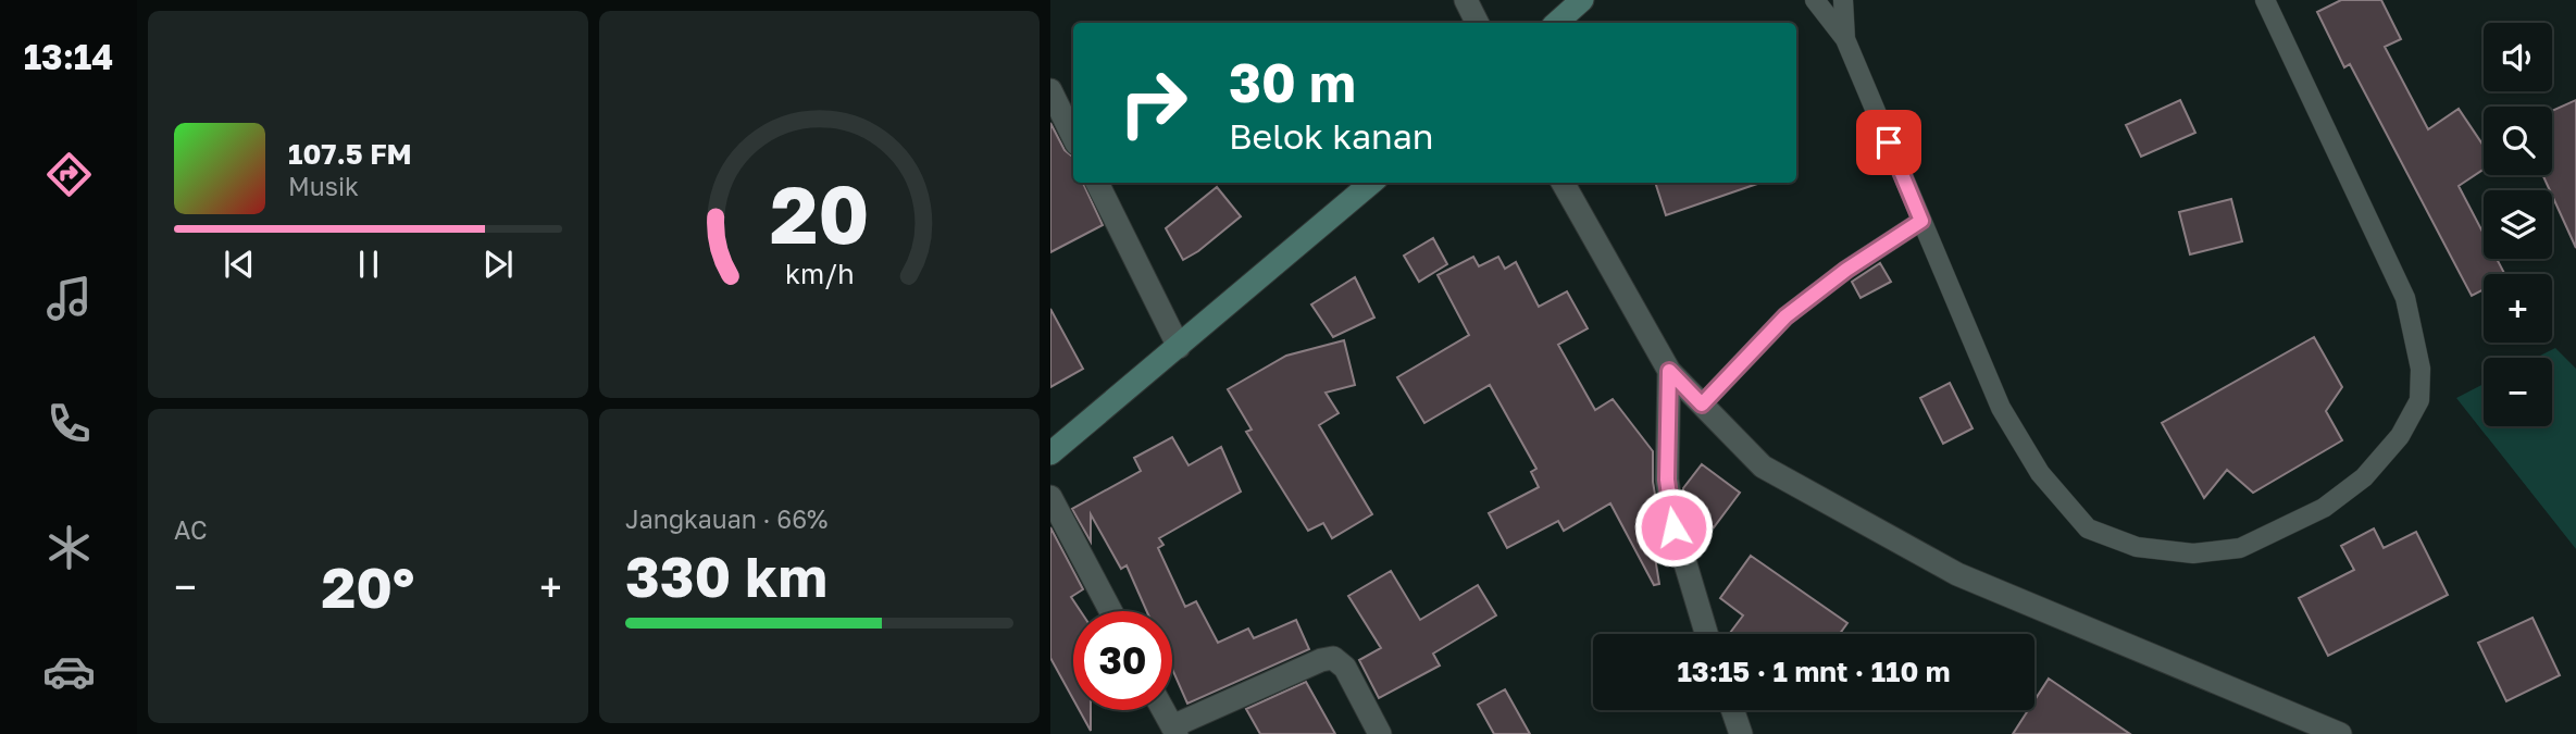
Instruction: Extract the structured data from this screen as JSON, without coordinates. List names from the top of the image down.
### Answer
{
  "page": {
    "tabs": "13:14",
    "map_buttons": ["+", "−"],
    "turn": ["30 m", "Belok kanan"],
    "song": ["107.5 FM", "Musik"],
    "tile": [
      "AC",
      ["Jangkauan · 66%", "330 km"]
    ],
    "heat": ["−", "20°", "+"],
    "limit": "30",
    "trip": "13:15 · 1 mnt · 110 m",
    "gauge": ["20", "km/h"]
  }
}
